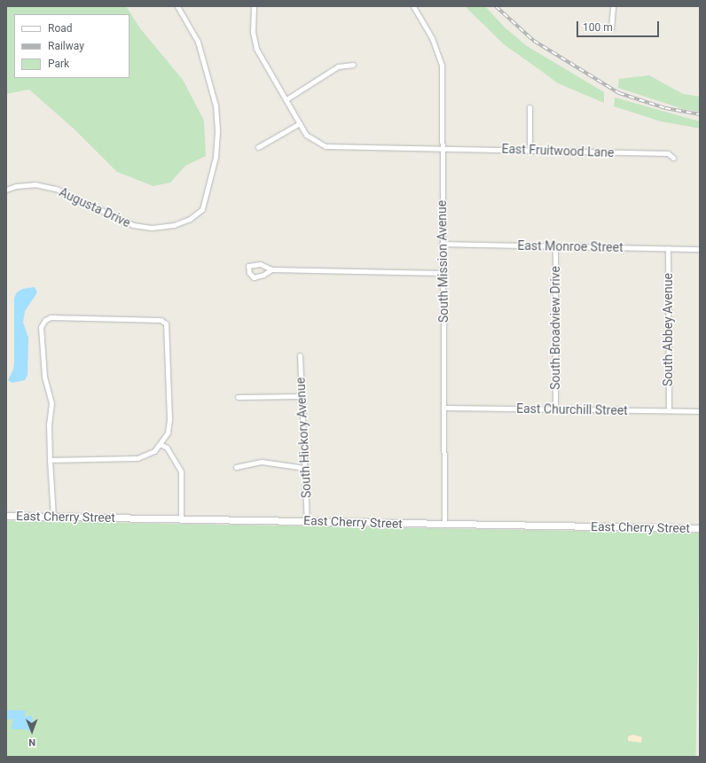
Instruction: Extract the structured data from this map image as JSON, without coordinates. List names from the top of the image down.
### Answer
{
  "streets": {
    "street": [
      "East Fruitwood Lane",
      "Augusta Drive",
      "East Monroe Street",
      "South Mission Avenue",
      "South Broadview Drive",
      "South Abbey Avenue",
      "East Churchill Street",
      "South Hickory Avenue",
      "East Cherry Street"
    ]
  },
  "crossings": [
    ["East Fruitwood Lane", "South Mission Avenue"],
    ["East Monroe Street", "South Mission Avenue"],
    ["East Monroe Street", "South Broadview Drive"],
    ["East Monroe Street", "South Abbey Avenue"],
    ["South Mission Avenue", "East Churchill Street"],
    ["South Mission Avenue", "East Cherry Street"],
    ["South Broadview Drive", "East Churchill Street"],
    ["South Abbey Avenue", "East Churchill Street"],
    ["South Hickory Avenue", "East Cherry Street"]
  ],
  "legend": ["Road", "Railway", "Park"],
  "scale_bar": "100 m",
  "north": "bottom"
}
